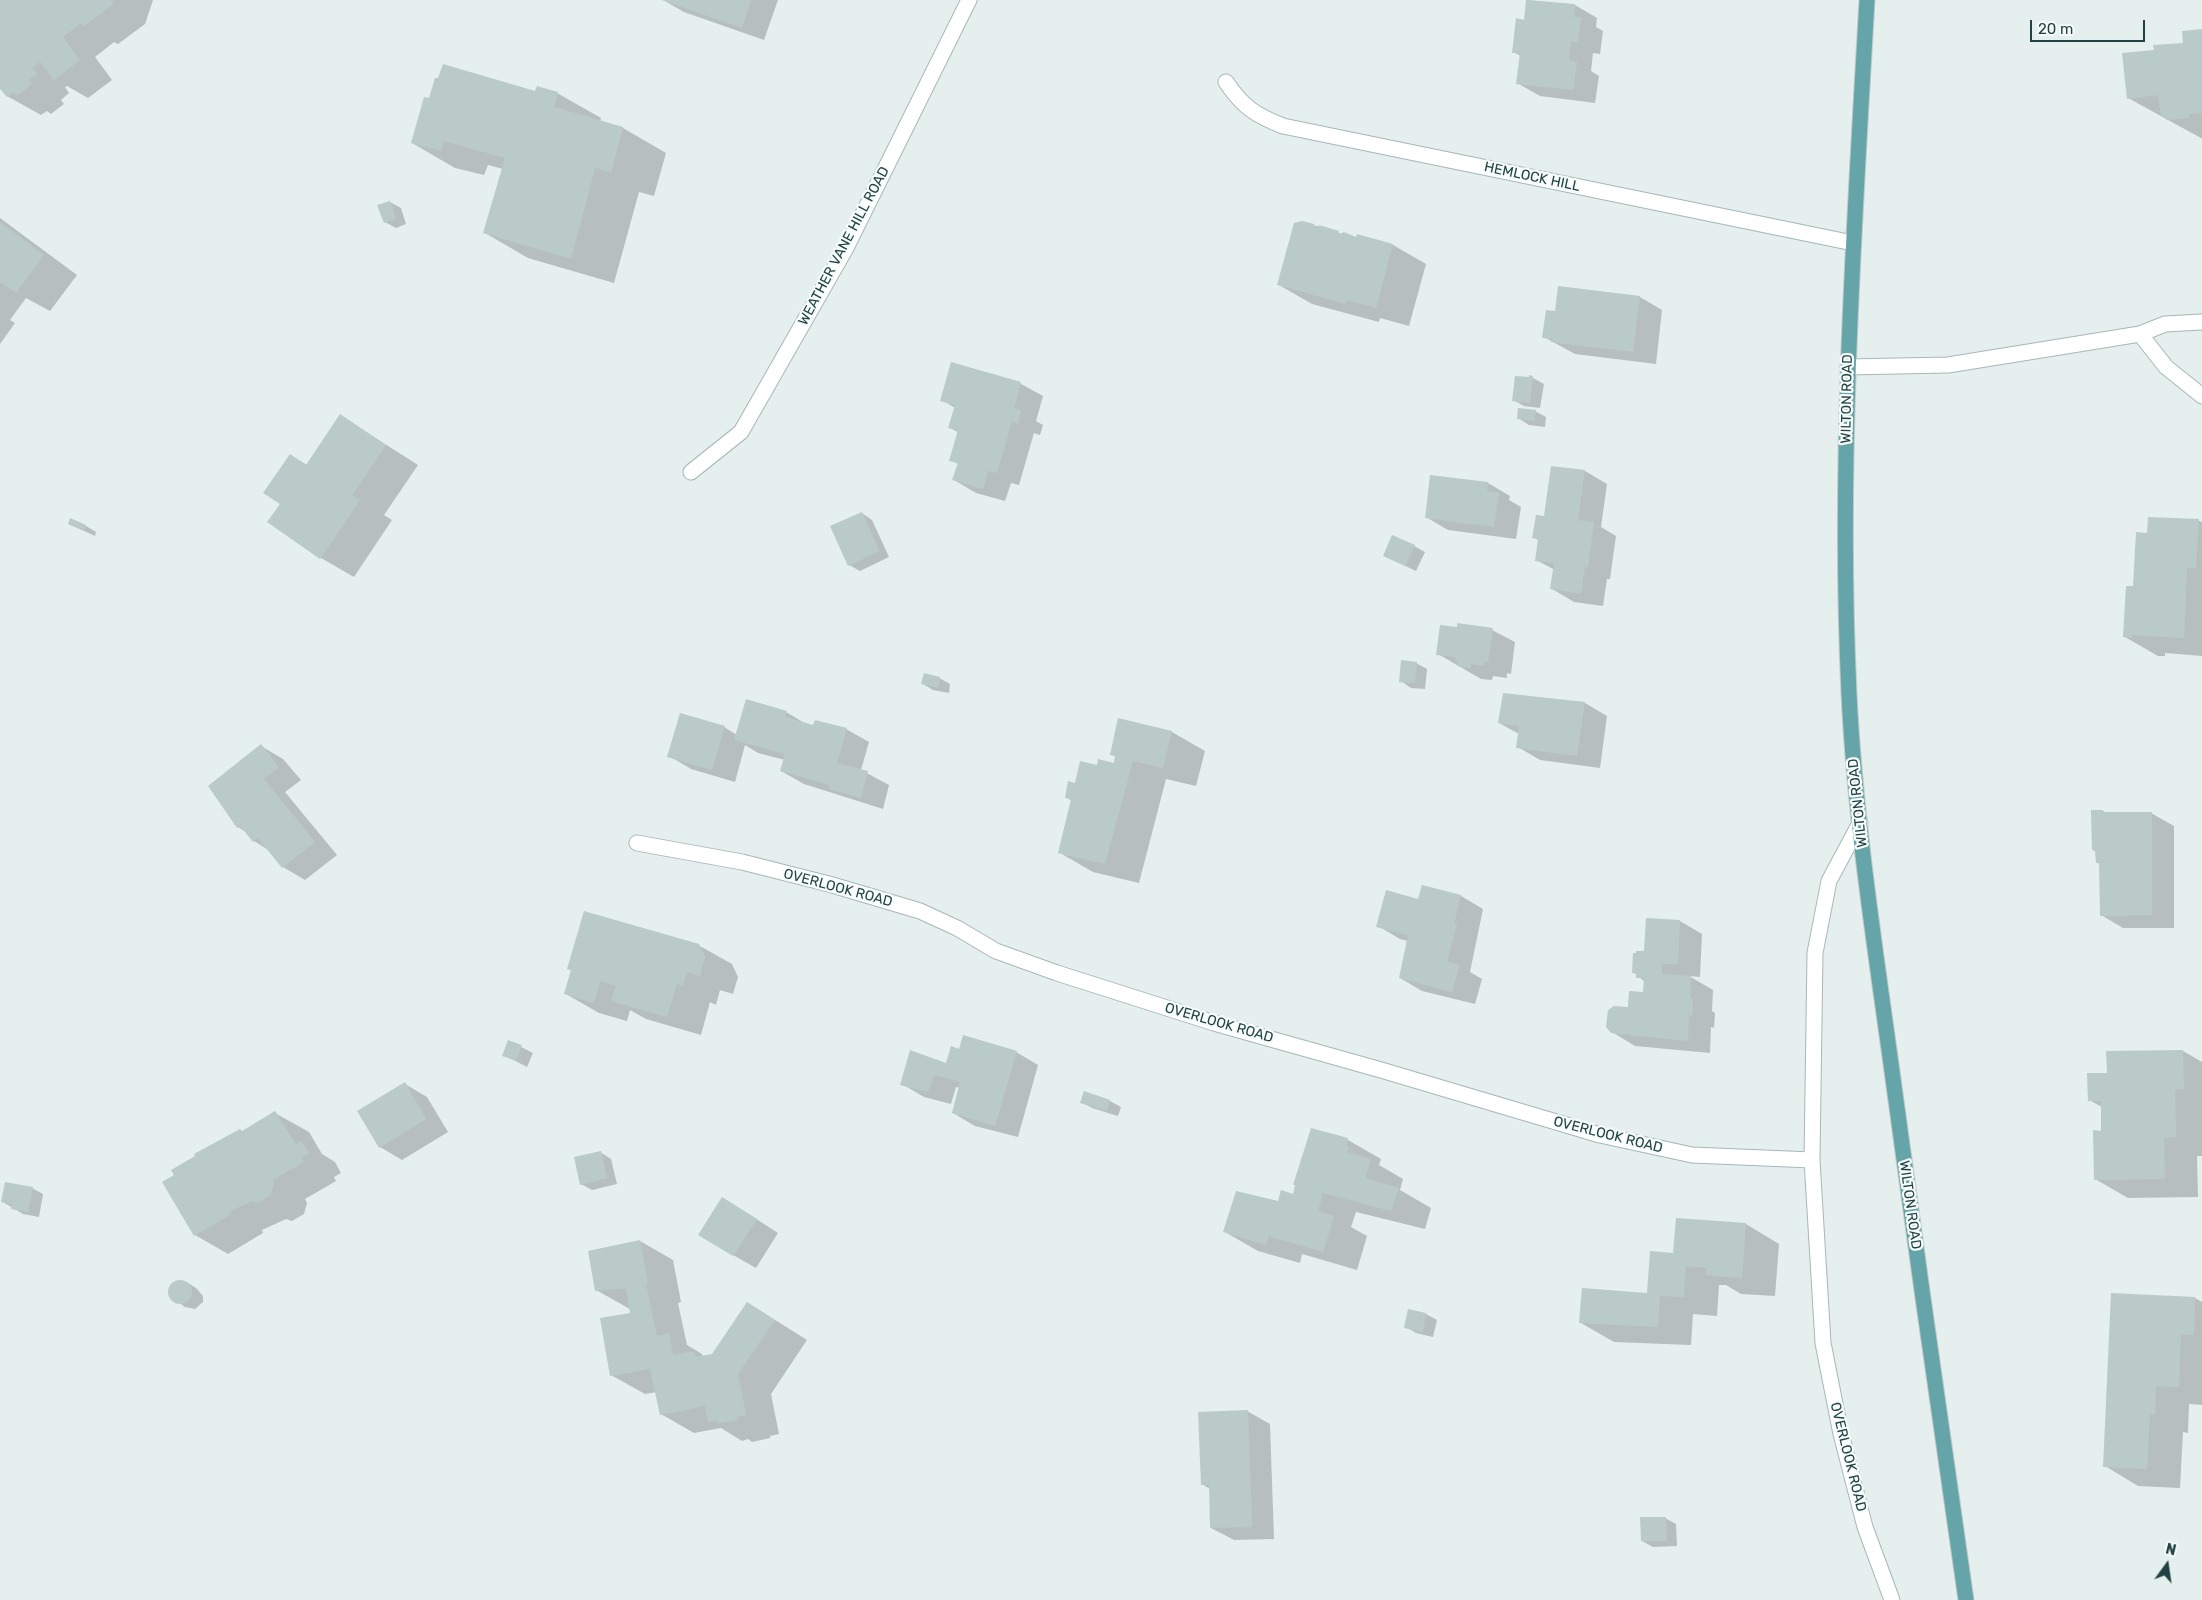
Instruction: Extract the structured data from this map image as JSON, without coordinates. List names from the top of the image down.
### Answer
{
  "streets": {
    "main road": ["WILTON ROAD"],
    "street": ["HEMLOCK HILL", "WEATHER VANE HILL ROAD", "OVERLOOK ROAD"]
  },
  "crossings": [
    ["HEMLOCK HILL", "WILTON ROAD"],
    ["WILTON ROAD", "OVERLOOK ROAD"]
  ],
  "scale_bar": "20 m",
  "north": "top"
}
